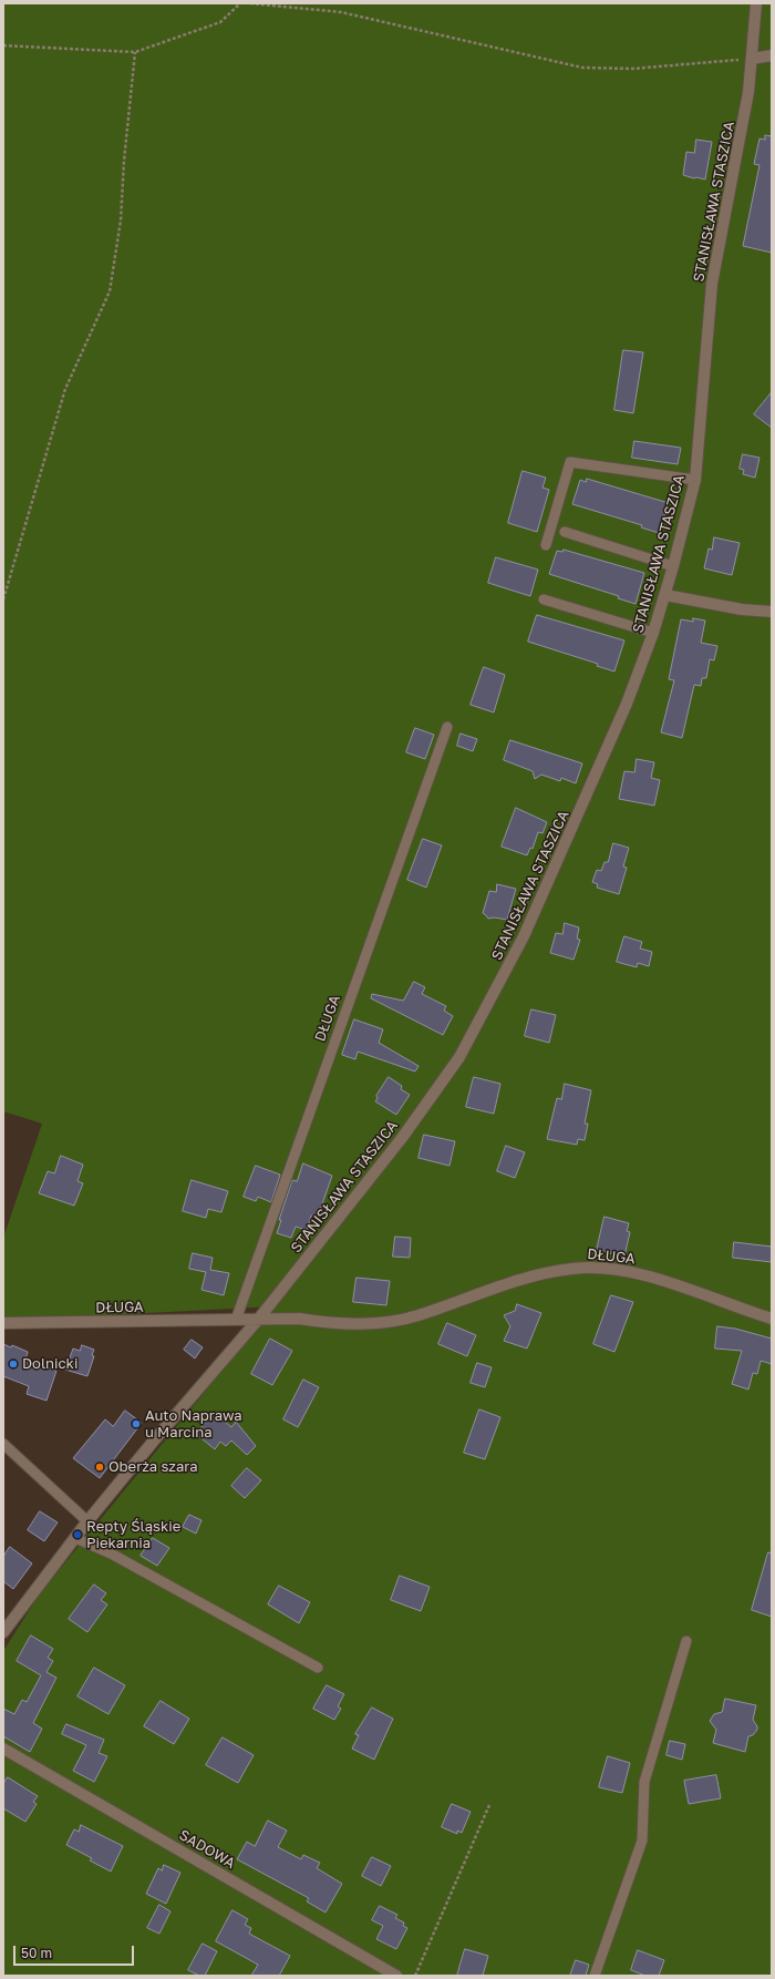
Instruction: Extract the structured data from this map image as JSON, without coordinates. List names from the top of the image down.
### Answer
{
  "streets": {
    "street": ["STANISŁAWA STASZICA", "DŁUGA", "SADOWA"]
  },
  "crossings": [
    ["STANISŁAWA STASZICA", "DŁUGA"]
  ],
  "places": [
    "Dolnicki",
    "Auto Naprawa u Marcina",
    "Oberża szara",
    "Repty Śląskie Piekarnia"
  ],
  "scale_bar": "50 m"
}
